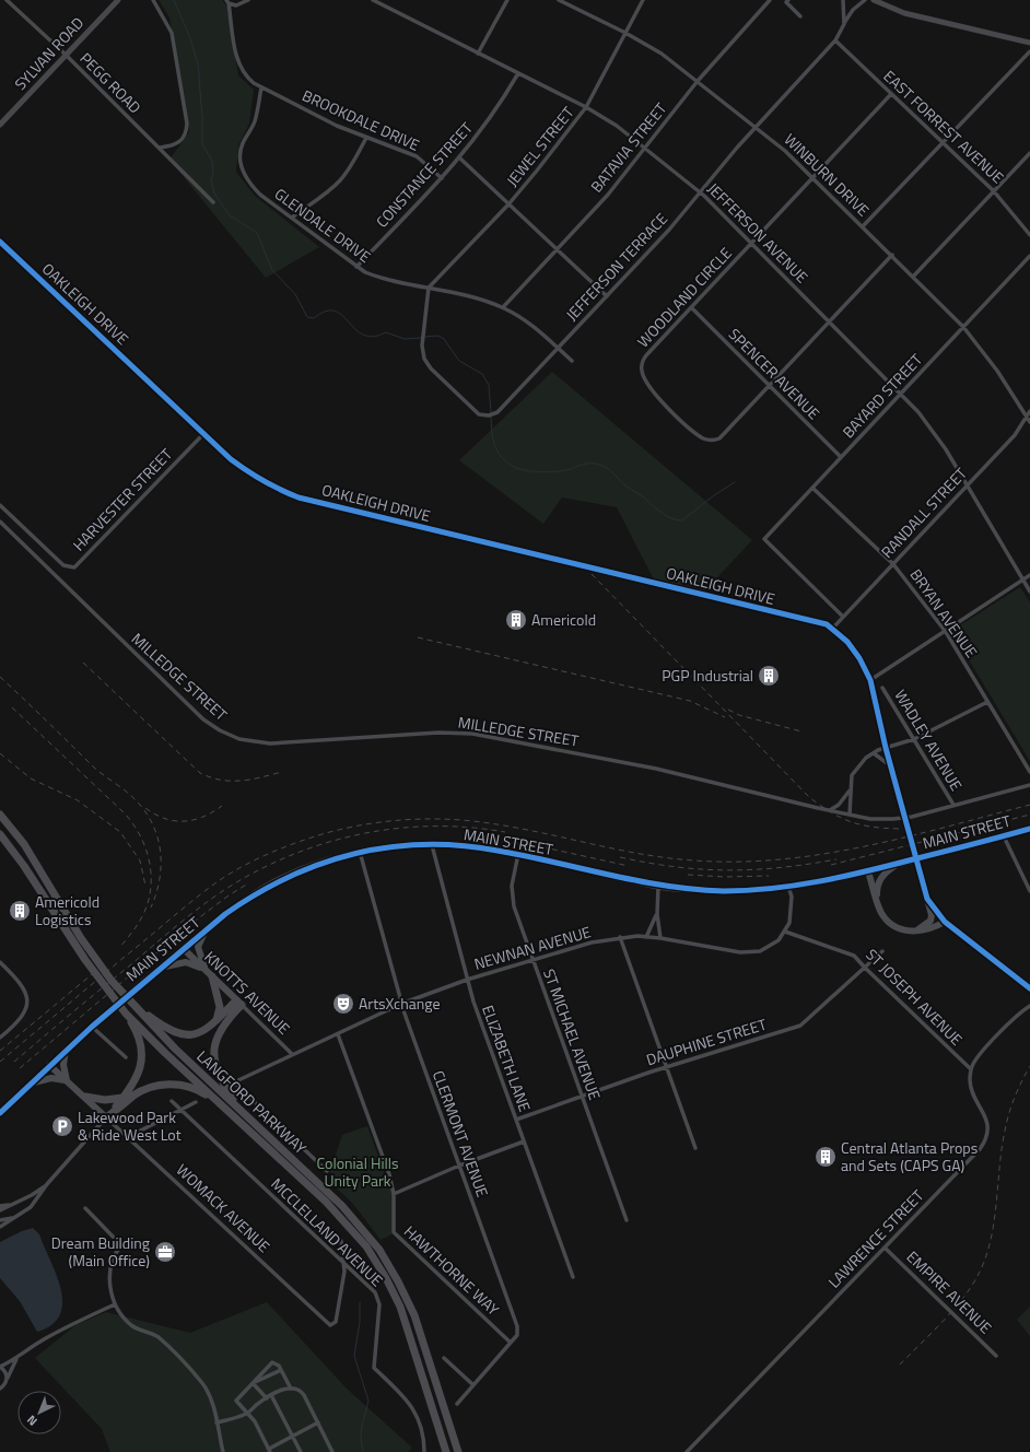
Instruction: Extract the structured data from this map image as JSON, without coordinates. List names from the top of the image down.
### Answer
{
  "streets": {
    "highway": ["LANGFORD PARKWAY"],
    "main road": [
      "SYLVAN ROAD",
      "MAIN STREET",
      "KNOTTS AVENUE",
      "WOMACK AVENUE"
    ],
    "street": [
      "PEGG ROAD",
      "BROOKDALE DRIVE",
      "EAST FORREST AVENUE",
      "JEWEL STREET",
      "BATAVIA STREET",
      "CONSTANCE STREET",
      "WINBURN DRIVE",
      "GLENDALE DRIVE",
      "JEFFERSON AVENUE",
      "JEFFERSON TERRACE",
      "WOODLAND CIRCLE",
      "OAKLEIGH DRIVE",
      "SPENCER AVENUE",
      "BAYARD STREET",
      "HARVESTER STREET",
      "RANDALL STREET",
      "BRYAN AVENUE",
      "MILLEDGE STREET",
      "WADLEY AVENUE",
      "NEWNAN AVENUE",
      "ST JOSEPH AVENUE",
      "ST MICHAEL AVENUE",
      "DAUPHINE STREET",
      "ELIZABETH LANE",
      "CLERMONT AVENUE",
      "MCCLELLAND AVENUE",
      "LAWRENCE STREET",
      "HAWTHORNE WAY",
      "EMPIRE AVENUE"
    ]
  },
  "crossings": [
    ["SYLVAN ROAD", "PEGG ROAD"],
    ["BROOKDALE DRIVE", "CONSTANCE STREET"],
    ["BROOKDALE DRIVE", "GLENDALE DRIVE"],
    ["EAST FORREST AVENUE", "JEFFERSON TERRACE"],
    ["EAST FORREST AVENUE", "WOODLAND CIRCLE"],
    ["JEWEL STREET", "WINBURN DRIVE"],
    ["JEWEL STREET", "GLENDALE DRIVE"],
    ["JEWEL STREET", "JEFFERSON AVENUE"],
    ["JEWEL STREET", "JEFFERSON TERRACE"],
    ["BATAVIA STREET", "WINBURN DRIVE"],
    ["BATAVIA STREET", "GLENDALE DRIVE"],
    ["BATAVIA STREET", "JEFFERSON AVENUE"],
    ["CONSTANCE STREET", "GLENDALE DRIVE"],
    ["CONSTANCE STREET", "JEFFERSON AVENUE"],
    ["WINBURN DRIVE", "JEFFERSON TERRACE"],
    ["WINBURN DRIVE", "WOODLAND CIRCLE"],
    ["WINBURN DRIVE", "BAYARD STREET"],
    ["WINBURN DRIVE", "RANDALL STREET"],
    ["GLENDALE DRIVE", "JEFFERSON TERRACE"],
    ["JEFFERSON AVENUE", "JEFFERSON TERRACE"],
    ["JEFFERSON AVENUE", "WOODLAND CIRCLE"],
    ["JEFFERSON AVENUE", "BAYARD STREET"],
    ["JEFFERSON AVENUE", "RANDALL STREET"],
    ["WOODLAND CIRCLE", "SPENCER AVENUE"],
    ["OAKLEIGH DRIVE", "HARVESTER STREET"],
    ["OAKLEIGH DRIVE", "RANDALL STREET"],
    ["SPENCER AVENUE", "BAYARD STREET"],
    ["BAYARD STREET", "RANDALL STREET"],
    ["BAYARD STREET", "BRYAN AVENUE"],
    ["RANDALL STREET", "BRYAN AVENUE"],
    ["MILLEDGE STREET", "WADLEY AVENUE"],
    ["MAIN STREET", "NEWNAN AVENUE"],
    ["MAIN STREET", "KNOTTS AVENUE"],
    ["MAIN STREET", "ST MICHAEL AVENUE"],
    ["MAIN STREET", "ELIZABETH LANE"],
    ["MAIN STREET", "CLERMONT AVENUE"],
    ["MAIN STREET", "WOMACK AVENUE"],
    ["NEWNAN AVENUE", "KNOTTS AVENUE"],
    ["NEWNAN AVENUE", "ST JOSEPH AVENUE"],
    ["NEWNAN AVENUE", "ST MICHAEL AVENUE"],
    ["NEWNAN AVENUE", "ELIZABETH LANE"],
    ["NEWNAN AVENUE", "CLERMONT AVENUE"],
    ["NEWNAN AVENUE", "HAWTHORNE WAY"],
    ["ST JOSEPH AVENUE", "DAUPHINE STREET"],
    ["ST JOSEPH AVENUE", "LAWRENCE STREET"],
    ["ST MICHAEL AVENUE", "DAUPHINE STREET"],
    ["DAUPHINE STREET", "ELIZABETH LANE"],
    ["CLERMONT AVENUE", "HAWTHORNE WAY"],
    ["WOMACK AVENUE", "MCCLELLAND AVENUE"],
    ["LAWRENCE STREET", "EMPIRE AVENUE"]
  ],
  "parks": ["Colonial Hills Unity Park"],
  "places": {
    "building": [
      "Americold",
      "PGP Industrial",
      "Americold Logistics",
      "Central Atlanta Props and Sets (CAPS GA)"
    ],
    "theatre": ["ArtsXchange"],
    "parking": ["Lakewood Park & Ride West Lot"],
    "office": ["Dream Building (Main Office)"]
  },
  "north": "bottom left"
}
